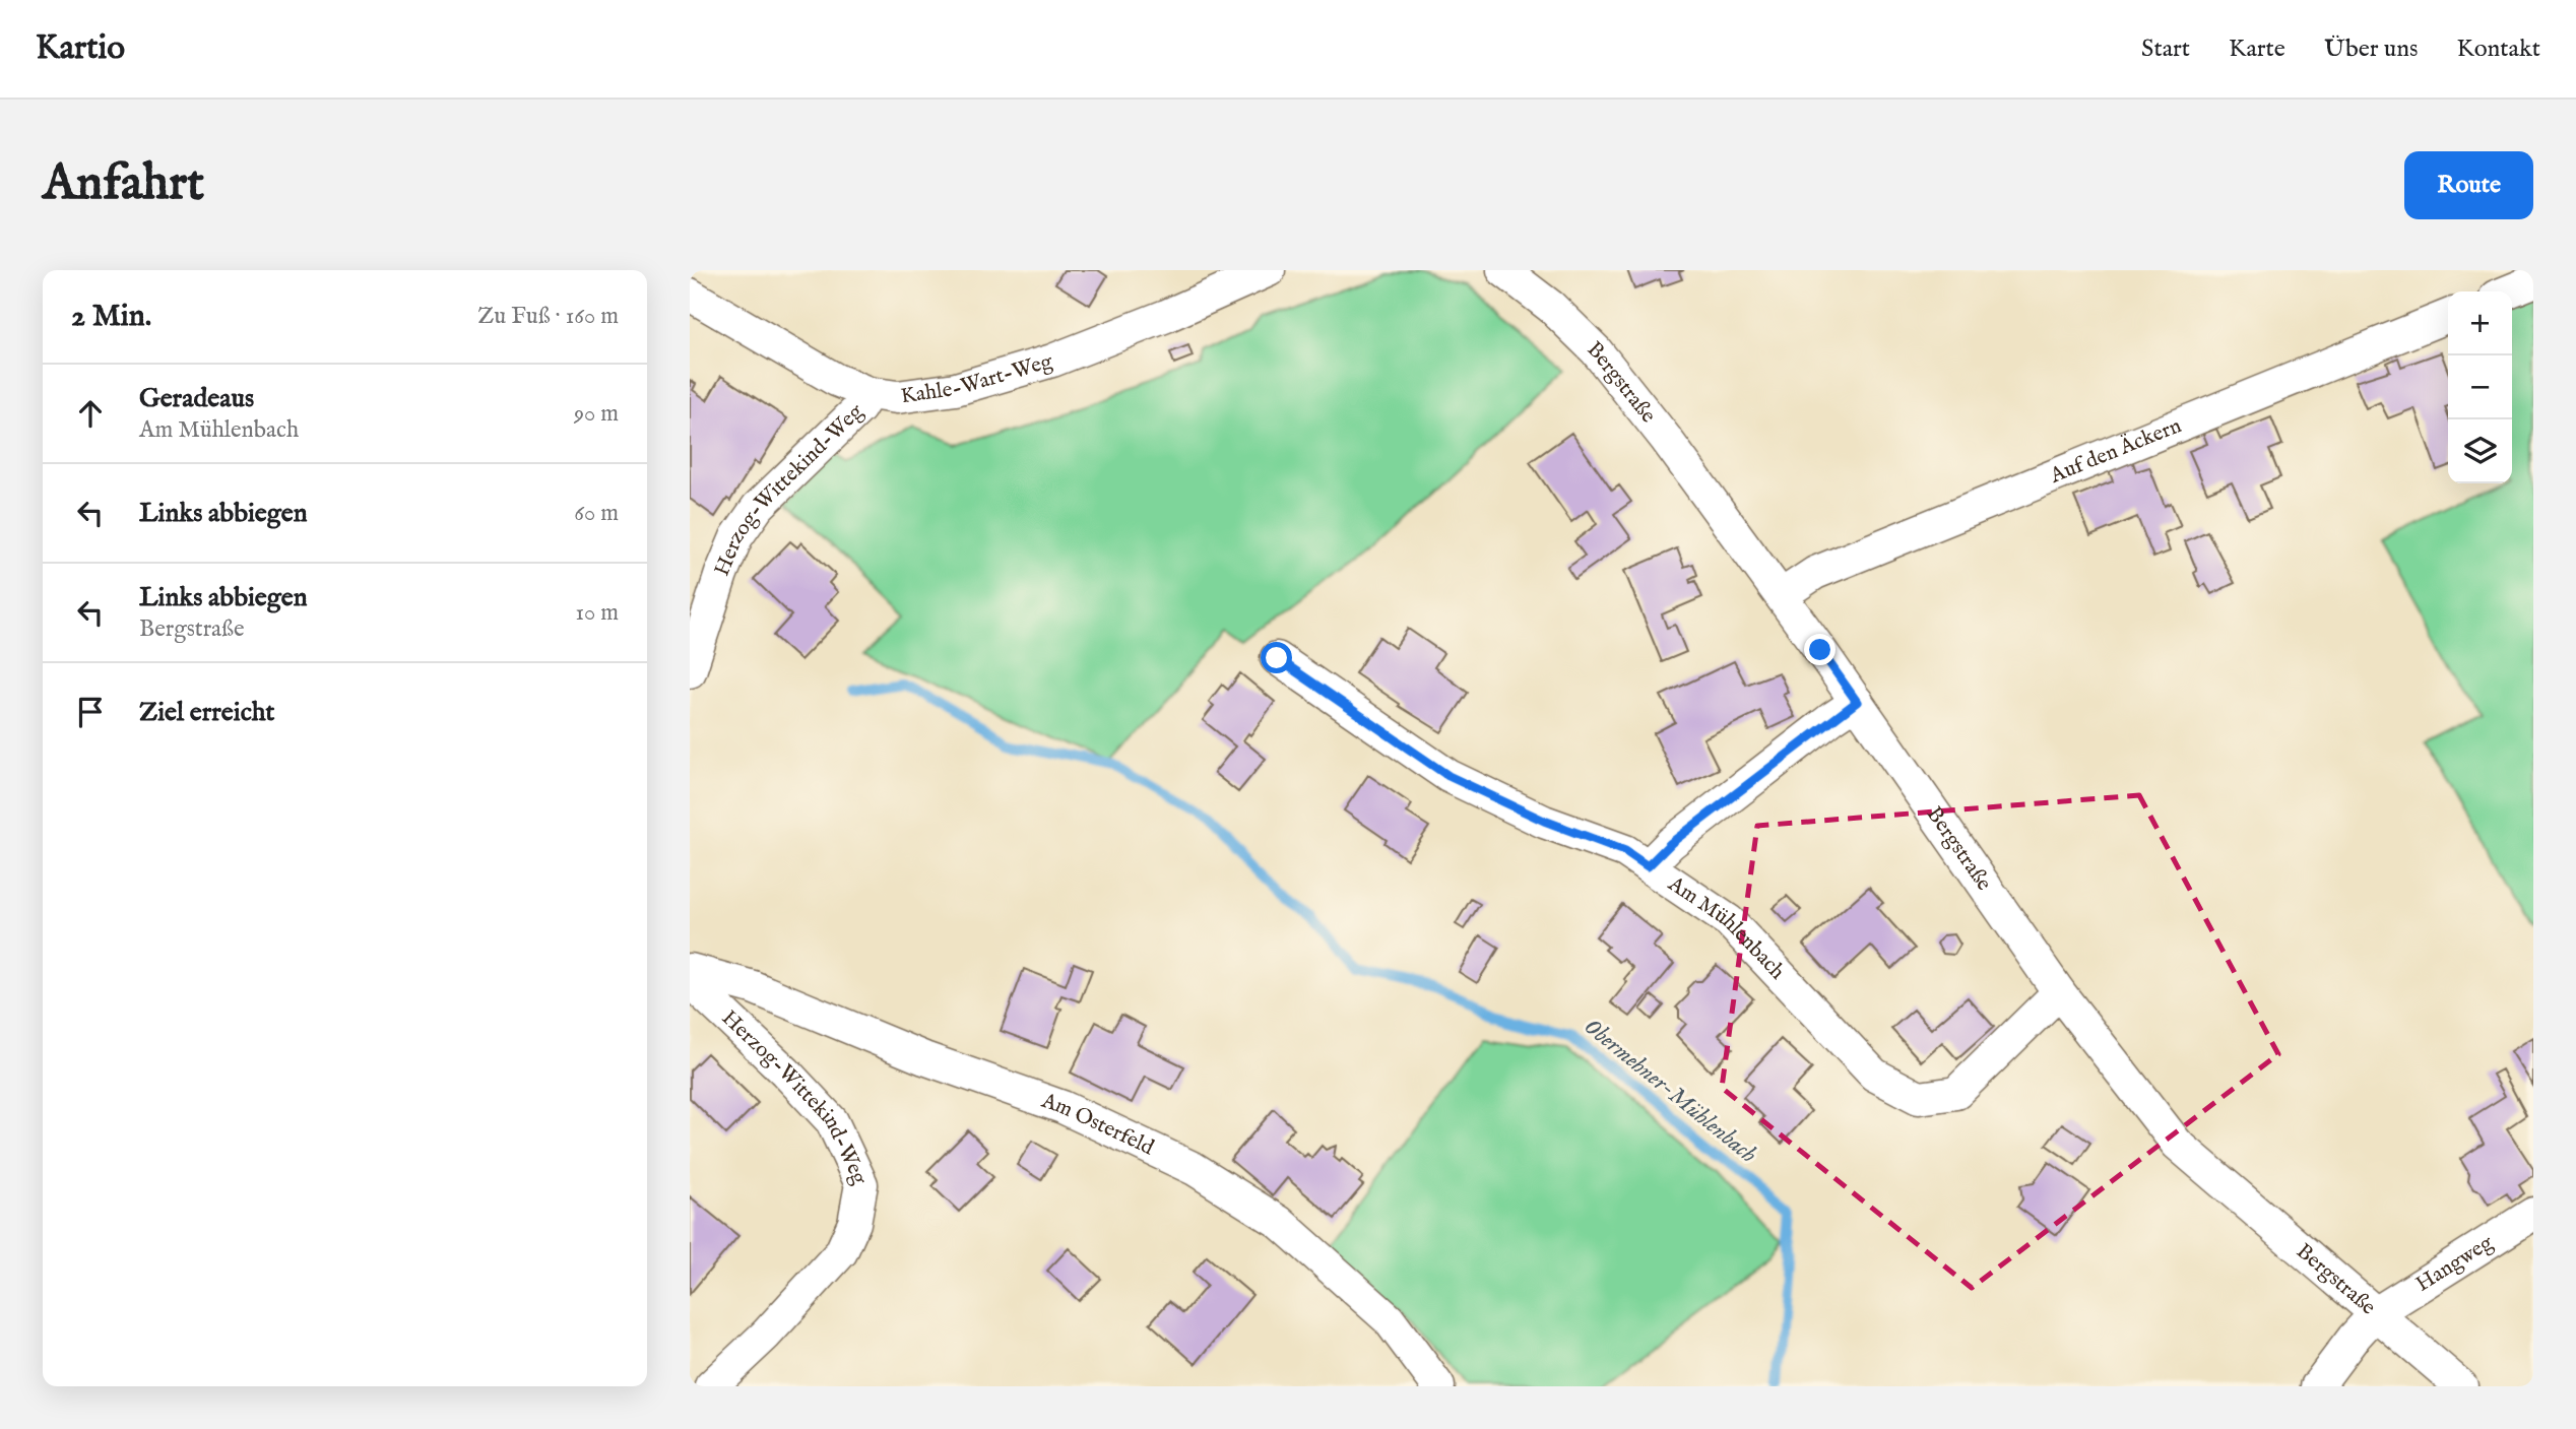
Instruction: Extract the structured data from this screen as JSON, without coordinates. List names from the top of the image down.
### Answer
{
  "streets": {
    "street": [
      "Kahle-Wart-Weg",
      "Bergstraße",
      "Auf den Äckern",
      "Herzog-Wittekind-Weg",
      "Am Mühlenbach",
      "Am Osterfeld",
      "Hangweg"
    ]
  },
  "crossings": [
    ["Kahle-Wart-Weg", "Herzog-Wittekind-Weg"],
    ["Bergstraße", "Auf den Äckern"],
    ["Bergstraße", "Am Mühlenbach"],
    ["Bergstraße", "Hangweg"]
  ],
  "water": ["Obermehner-Mühlenbach"],
  "page": {
    "header": "Kartio",
    "nav": [
      "Start",
      "Karte",
      "Über uns",
      "Kontakt"
    ],
    "buttons": "Route",
    "title": "Anfahrt",
    "heading": ["2 Min.", "Zu Fuß · 160 m"],
    "map_buttons": ["+", "−"],
    "list": [
      ["Geradeaus", "Am Mühlenbach", "90 m"],
      ["Links abbiegen", "60 m"],
      ["Links abbiegen", "Bergstraße", "10 m"],
      "Ziel erreicht"
    ]
  }
}
